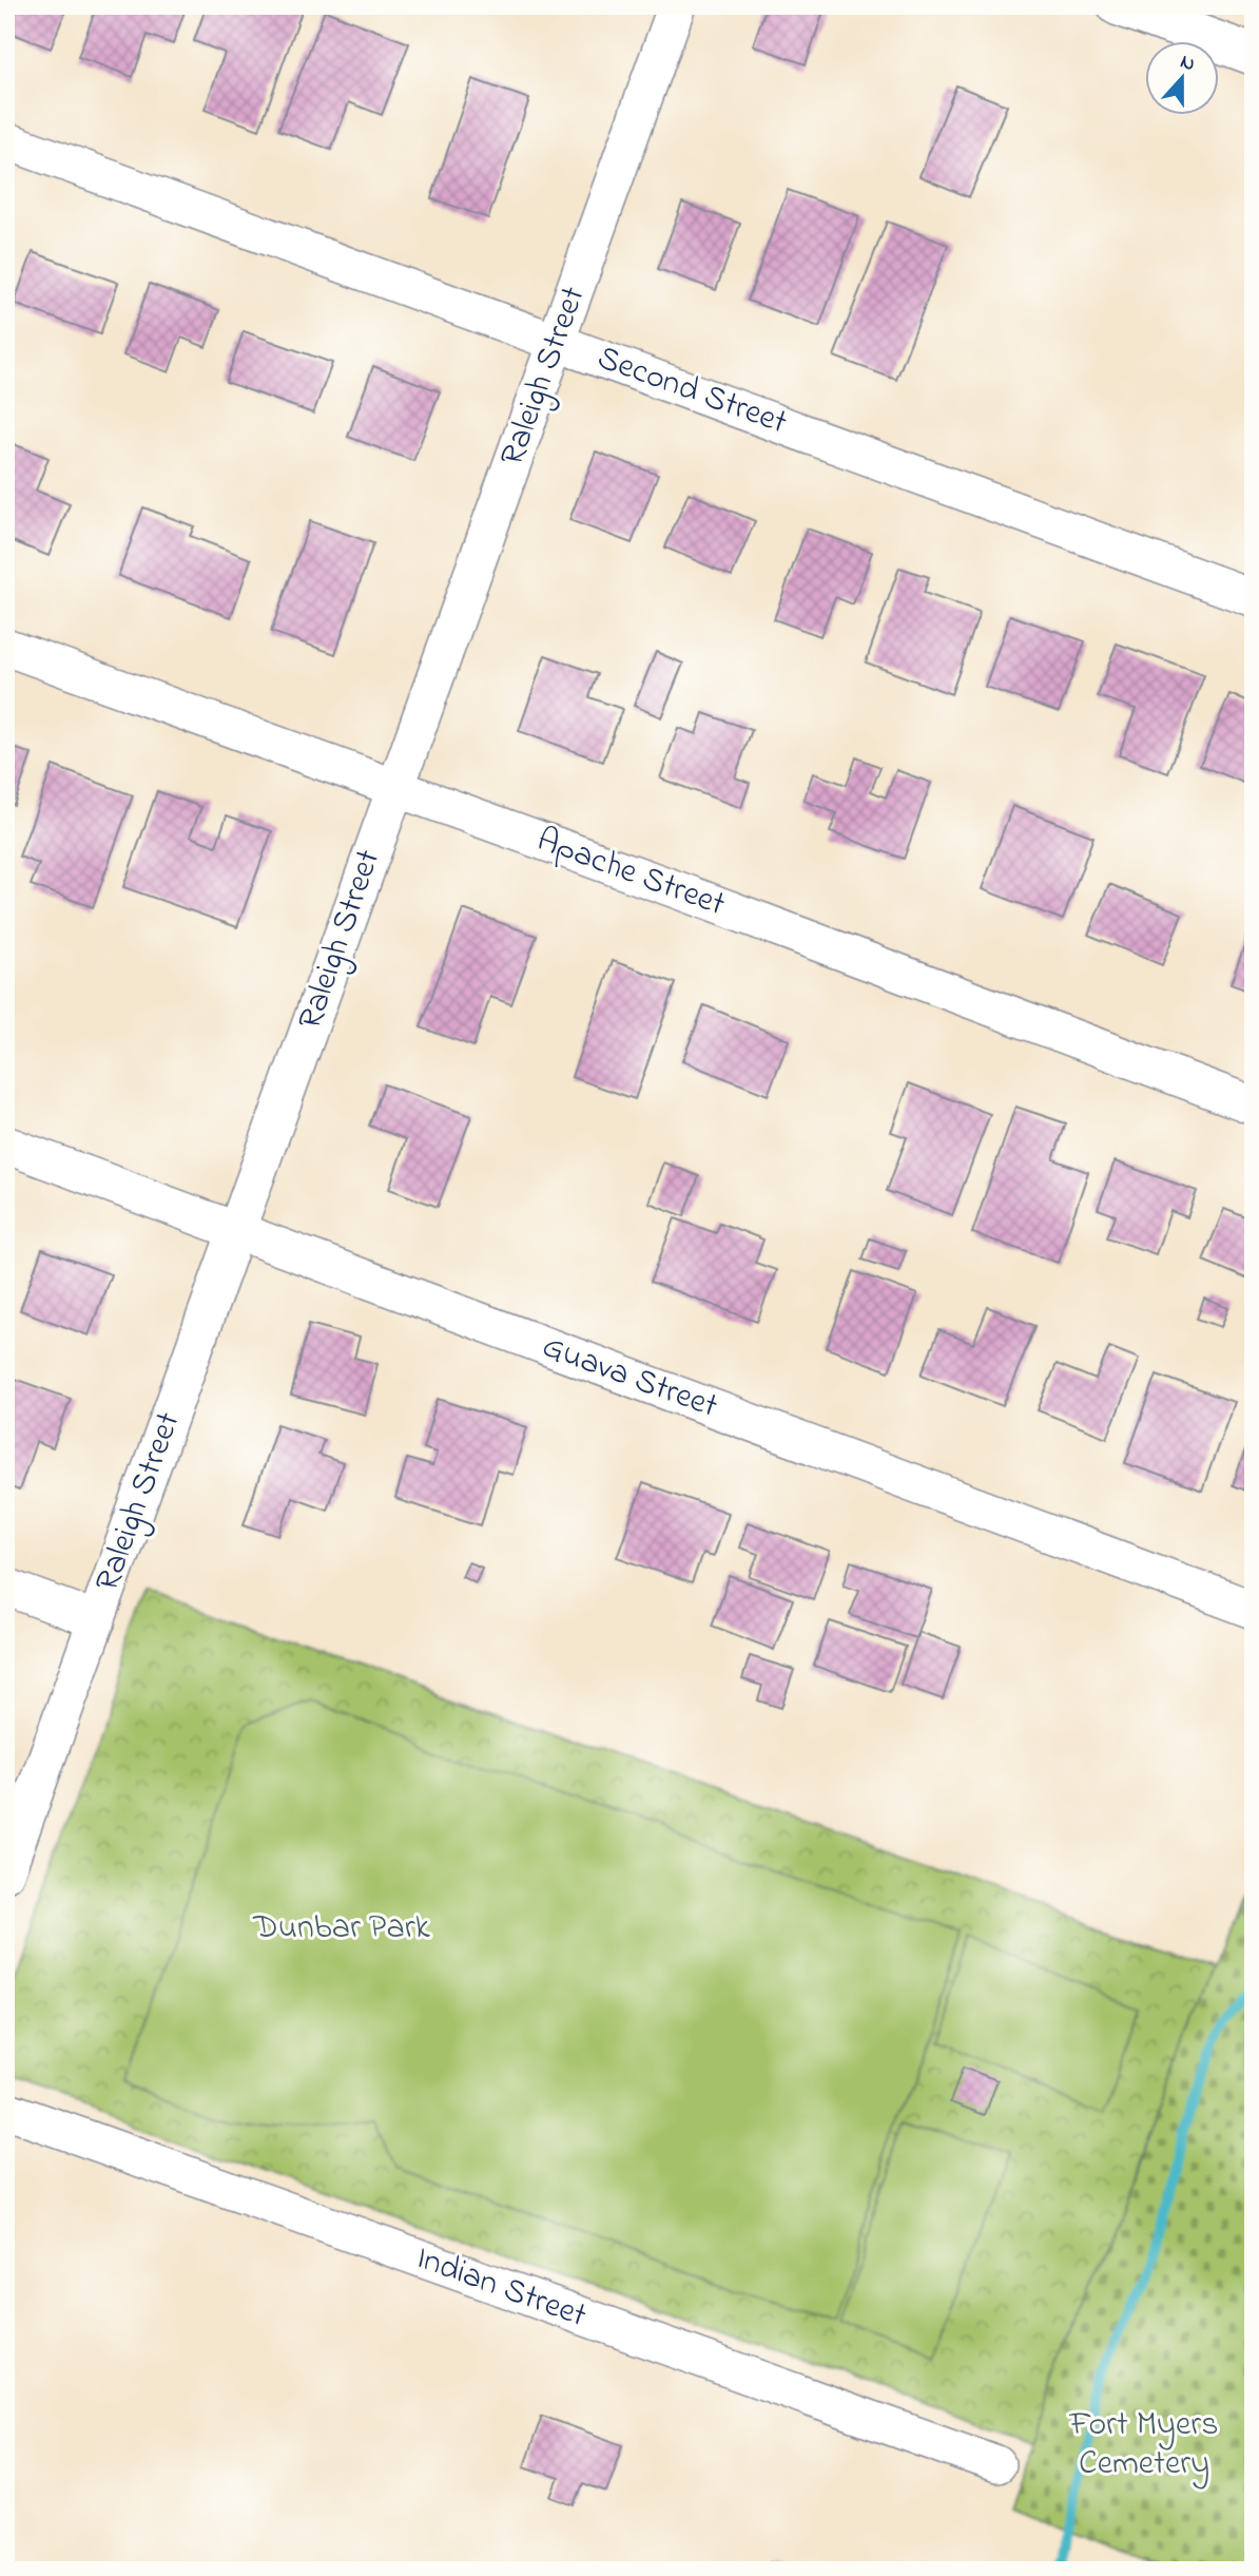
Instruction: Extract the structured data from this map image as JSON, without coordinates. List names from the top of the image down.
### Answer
{
  "streets": {
    "street": [
      "Raleigh Street",
      "Second Street",
      "Apache Street",
      "Guava Street",
      "Indian Street"
    ]
  },
  "crossings": [
    ["Raleigh Street", "Second Street"],
    ["Raleigh Street", "Apache Street"],
    ["Raleigh Street", "Guava Street"]
  ],
  "parks": ["Dunbar Park", "Fort Myers Cemetery"],
  "north": "top"
}
